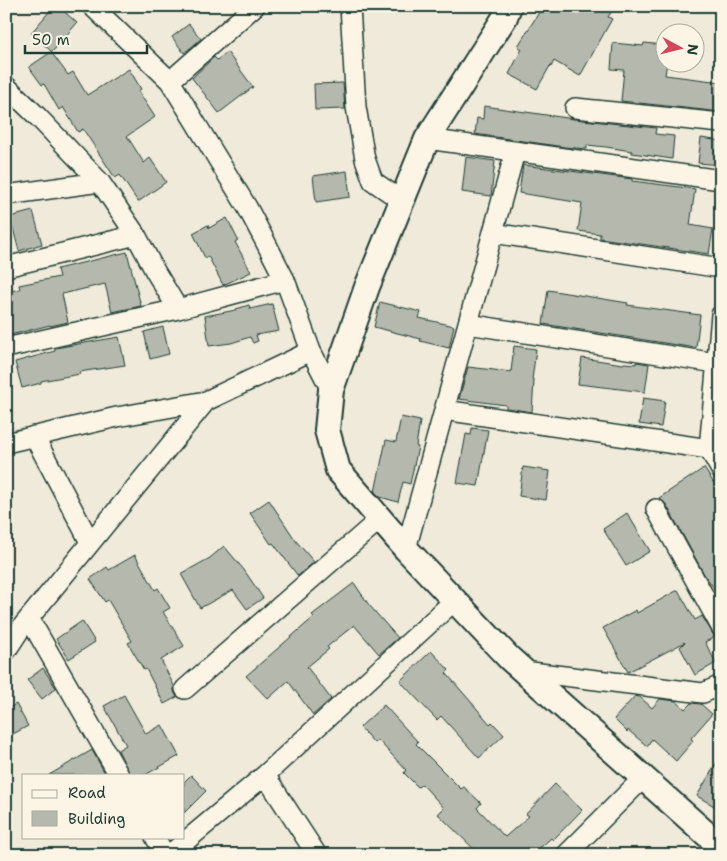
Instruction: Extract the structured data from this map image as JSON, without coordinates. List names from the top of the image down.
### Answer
{
  "legend": ["Road", "Building"],
  "scale_bar": "50 m",
  "north": "right"
}
